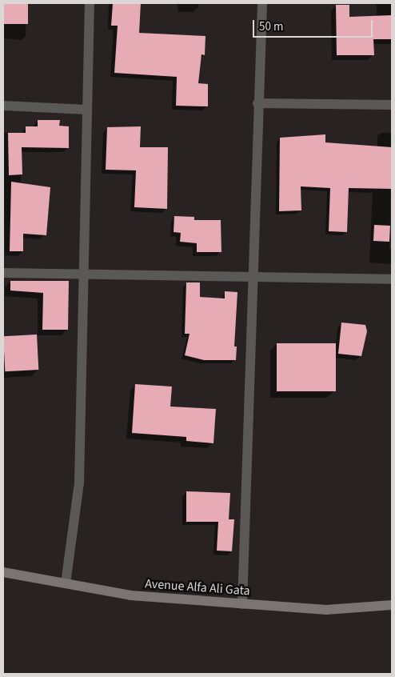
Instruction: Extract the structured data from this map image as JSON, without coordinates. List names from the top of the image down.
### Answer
{
  "streets": {
    "street": ["Avenue Alfa Ali Gata"]
  },
  "scale_bar": "50 m"
}
